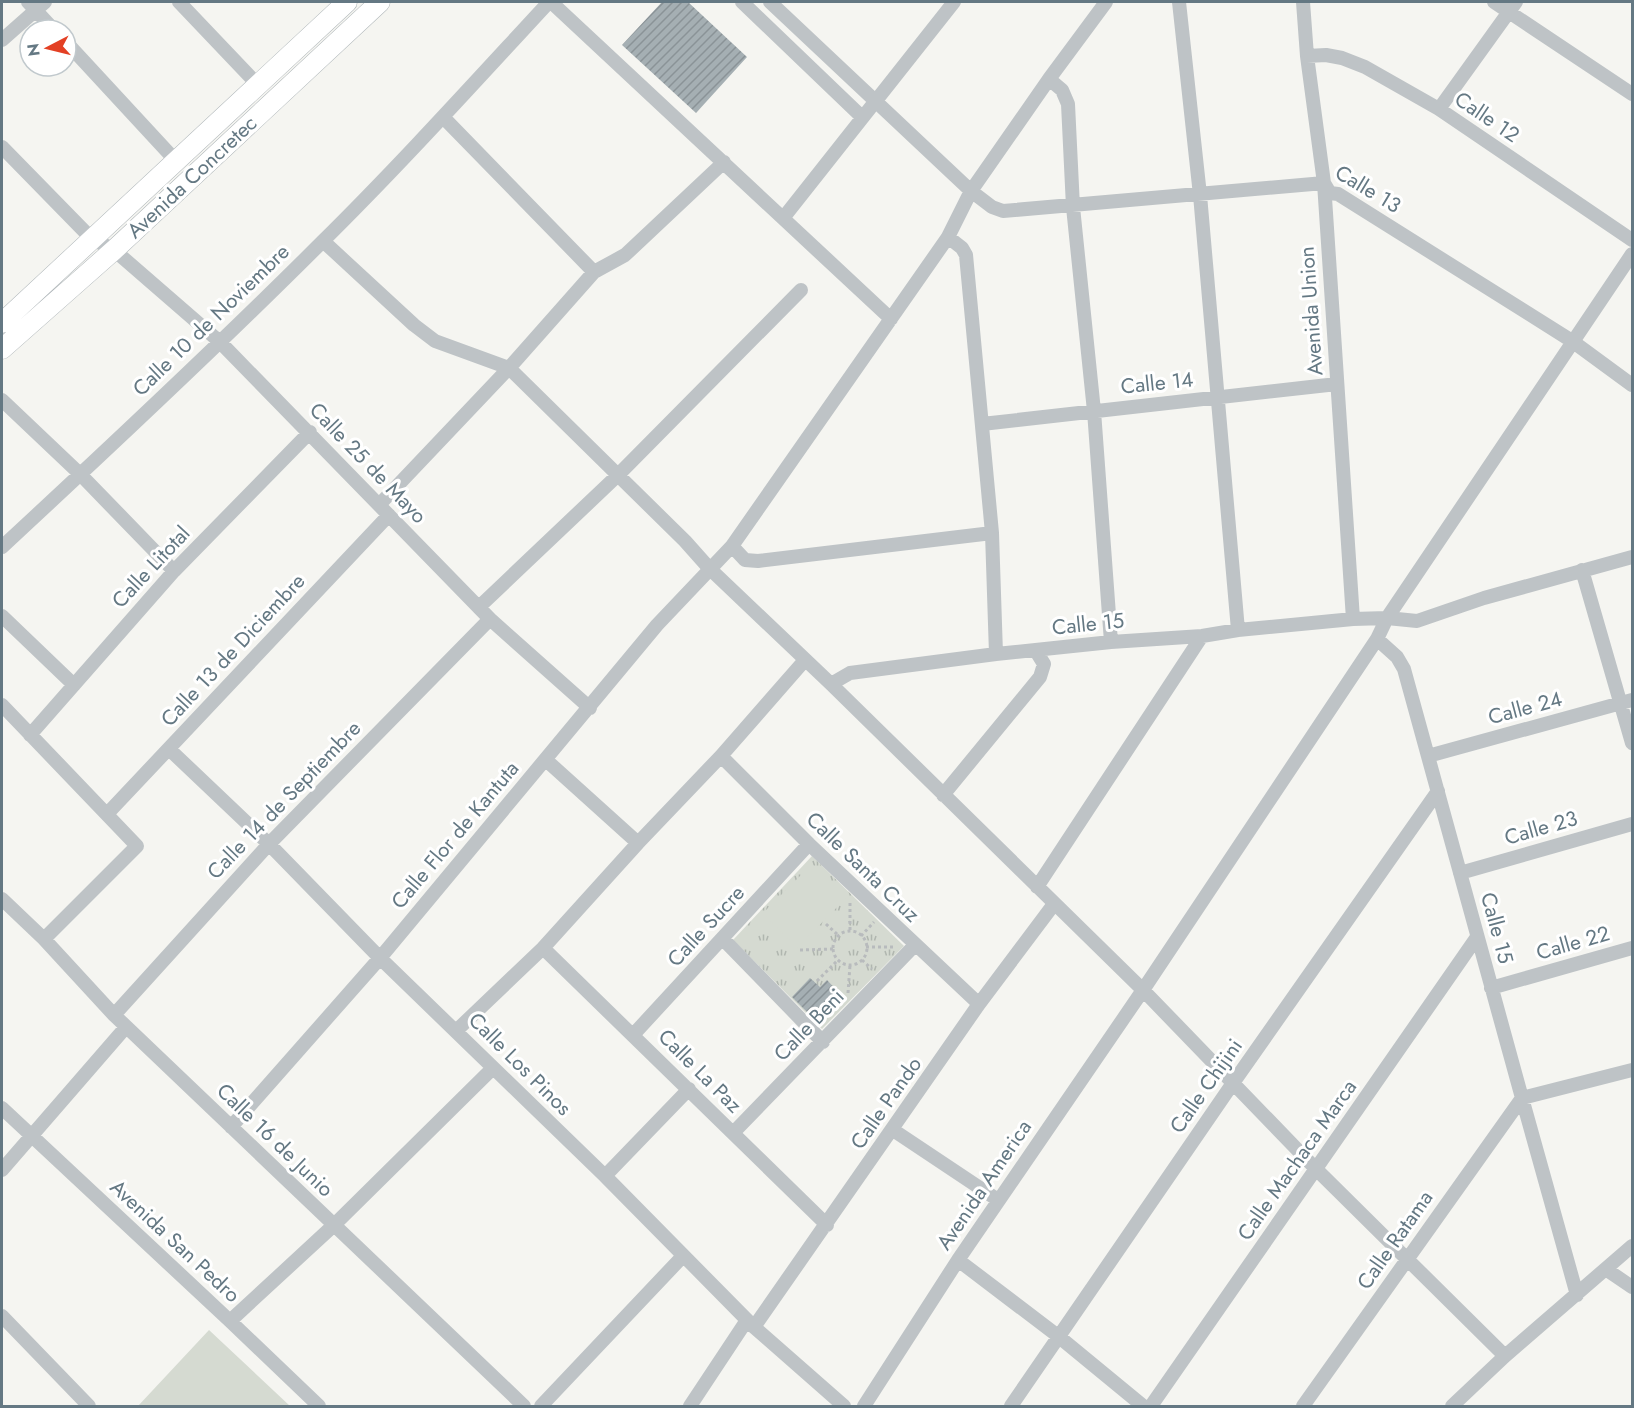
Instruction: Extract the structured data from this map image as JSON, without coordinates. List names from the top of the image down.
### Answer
{
  "streets": {
    "street": [
      "Calle 12",
      "Avenida Concretec",
      "Calle 13",
      "Avenida Union",
      "Calle 10 de Noviembre",
      "Calle 14",
      "Calle 25 de Mayo",
      "Calle Litotal",
      "Calle 15",
      "Calle 13 de Diciembre",
      "Calle 24",
      "Calle 14 de Septiembre",
      "Calle 23",
      "Calle Flor de Kantuta",
      "Calle Santa Cruz",
      "Calle Sucre",
      "Calle 22",
      "Calle Beni",
      "Calle Los Pinos",
      "Calle La Paz",
      "Calle Chijini",
      "Calle Pando",
      "Calle 16 de Junio",
      "Calle Machaca Marca",
      "Avenida America",
      "Calle Ratama",
      "Avenida San Pedro"
    ]
  },
  "crossings": [
    ["Calle 12", "Avenida Union"],
    ["Avenida Concretec", "Calle 25 de Mayo"],
    ["Calle 13", "Avenida Union"],
    ["Calle 13", "Calle Flor de Kantuta"],
    ["Calle 13", "Avenida America"],
    ["Avenida Union", "Calle 14"],
    ["Avenida Union", "Calle 15"],
    ["Calle 10 de Noviembre", "Calle 25 de Mayo"],
    ["Calle 25 de Mayo", "Calle Litotal"],
    ["Calle 25 de Mayo", "Calle 13 de Diciembre"],
    ["Calle 25 de Mayo", "Calle 14 de Septiembre"],
    ["Calle 25 de Mayo", "Calle Flor de Kantuta"],
    ["Calle 15", "Calle 24"],
    ["Calle 15", "Calle 23"],
    ["Calle 15", "Calle 22"],
    ["Calle 15", "Calle Chijini"],
    ["Calle 15", "Calle Machaca Marca"],
    ["Calle 15", "Avenida America"],
    ["Calle 15", "Calle Ratama"],
    ["Calle 13 de Diciembre", "Calle Los Pinos"],
    ["Calle 14 de Septiembre", "Calle Los Pinos"],
    ["Calle 14 de Septiembre", "Calle 16 de Junio"],
    ["Calle Flor de Kantuta", "Calle Los Pinos"],
    ["Calle Flor de Kantuta", "Calle 16 de Junio"],
    ["Calle Santa Cruz", "Calle Sucre"],
    ["Calle Santa Cruz", "Calle Beni"],
    ["Calle Santa Cruz", "Calle Pando"],
    ["Calle Sucre", "Calle La Paz"],
    ["Calle Beni", "Calle La Paz"],
    ["Calle Los Pinos", "Calle Pando"],
    ["Calle La Paz", "Calle Pando"]
  ],
  "north": "left"
}
